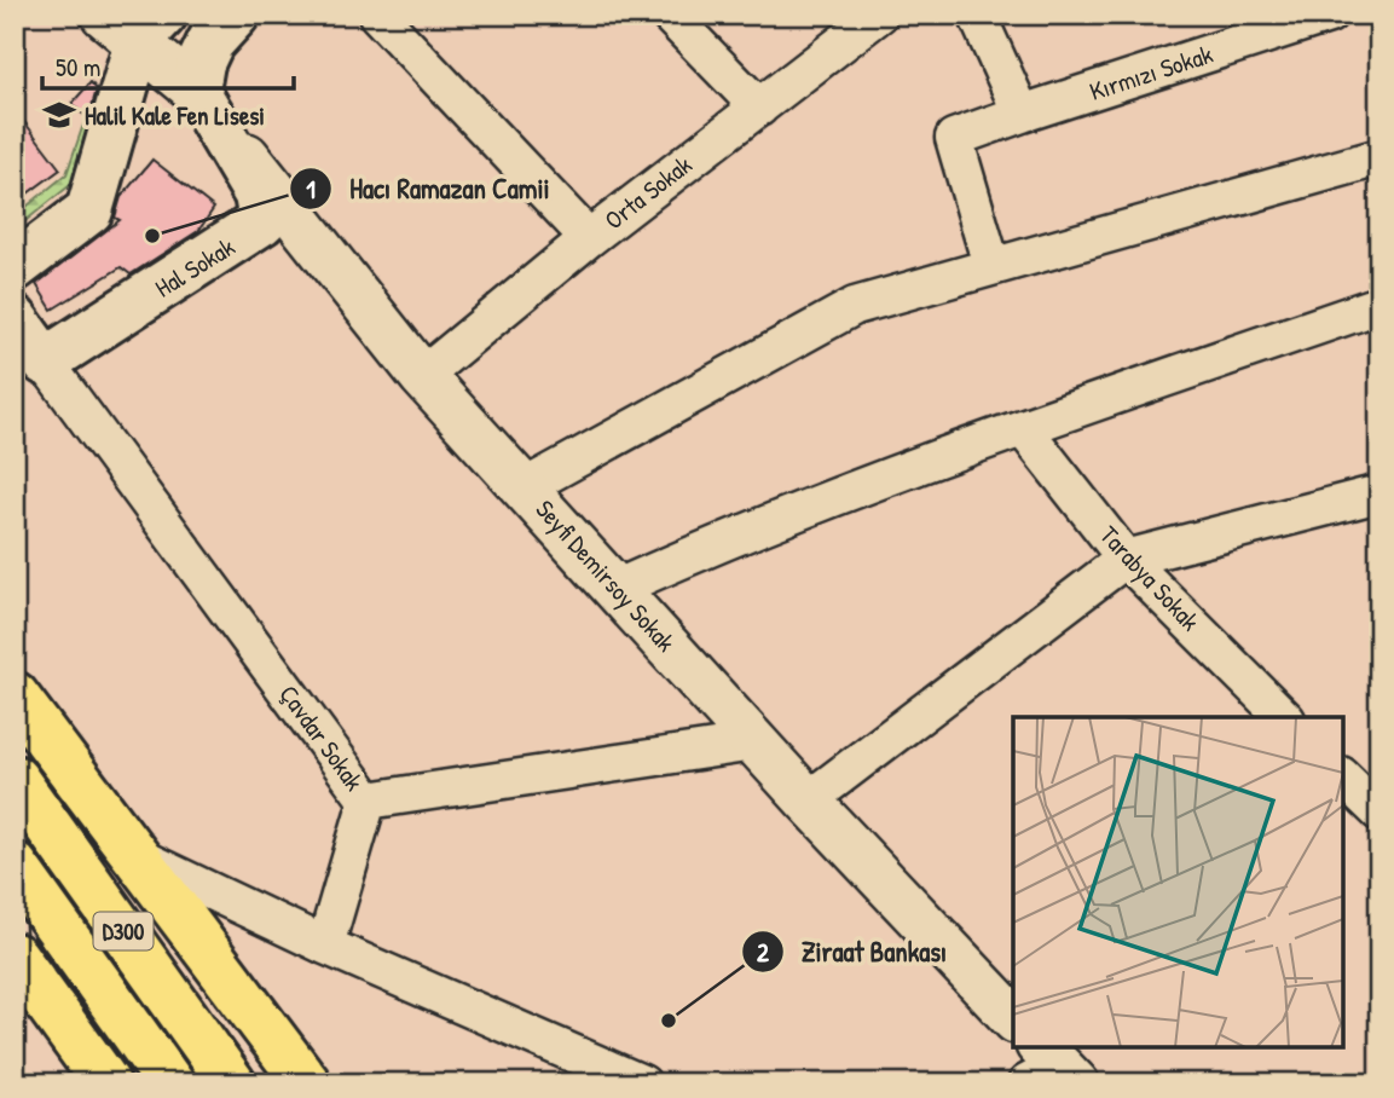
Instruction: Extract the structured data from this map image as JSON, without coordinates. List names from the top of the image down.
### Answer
{
  "streets": {
    "highway": ["D300"],
    "main road": ["Hal Sokak"],
    "street": [
      "Kırmızı Sokak",
      "Orta Sokak",
      "Seyfi Demirsoy Sokak",
      "Tarabya Sokak",
      "Çavdar Sokak"
    ]
  },
  "crossings": [
    ["Orta Sokak", "Seyfi Demirsoy Sokak"],
    ["Hal Sokak", "Seyfi Demirsoy Sokak"],
    ["Hal Sokak", "Çavdar Sokak"],
    ["Seyfi Demirsoy Sokak", "Çavdar Sokak"]
  ],
  "places": {
    "school or university": ["Halil Kale Fen Lisesi"],
    "other": ["Hacı Ramazan Camii", "Ziraat Bankası"]
  },
  "scale_bar": "50 m"
}
